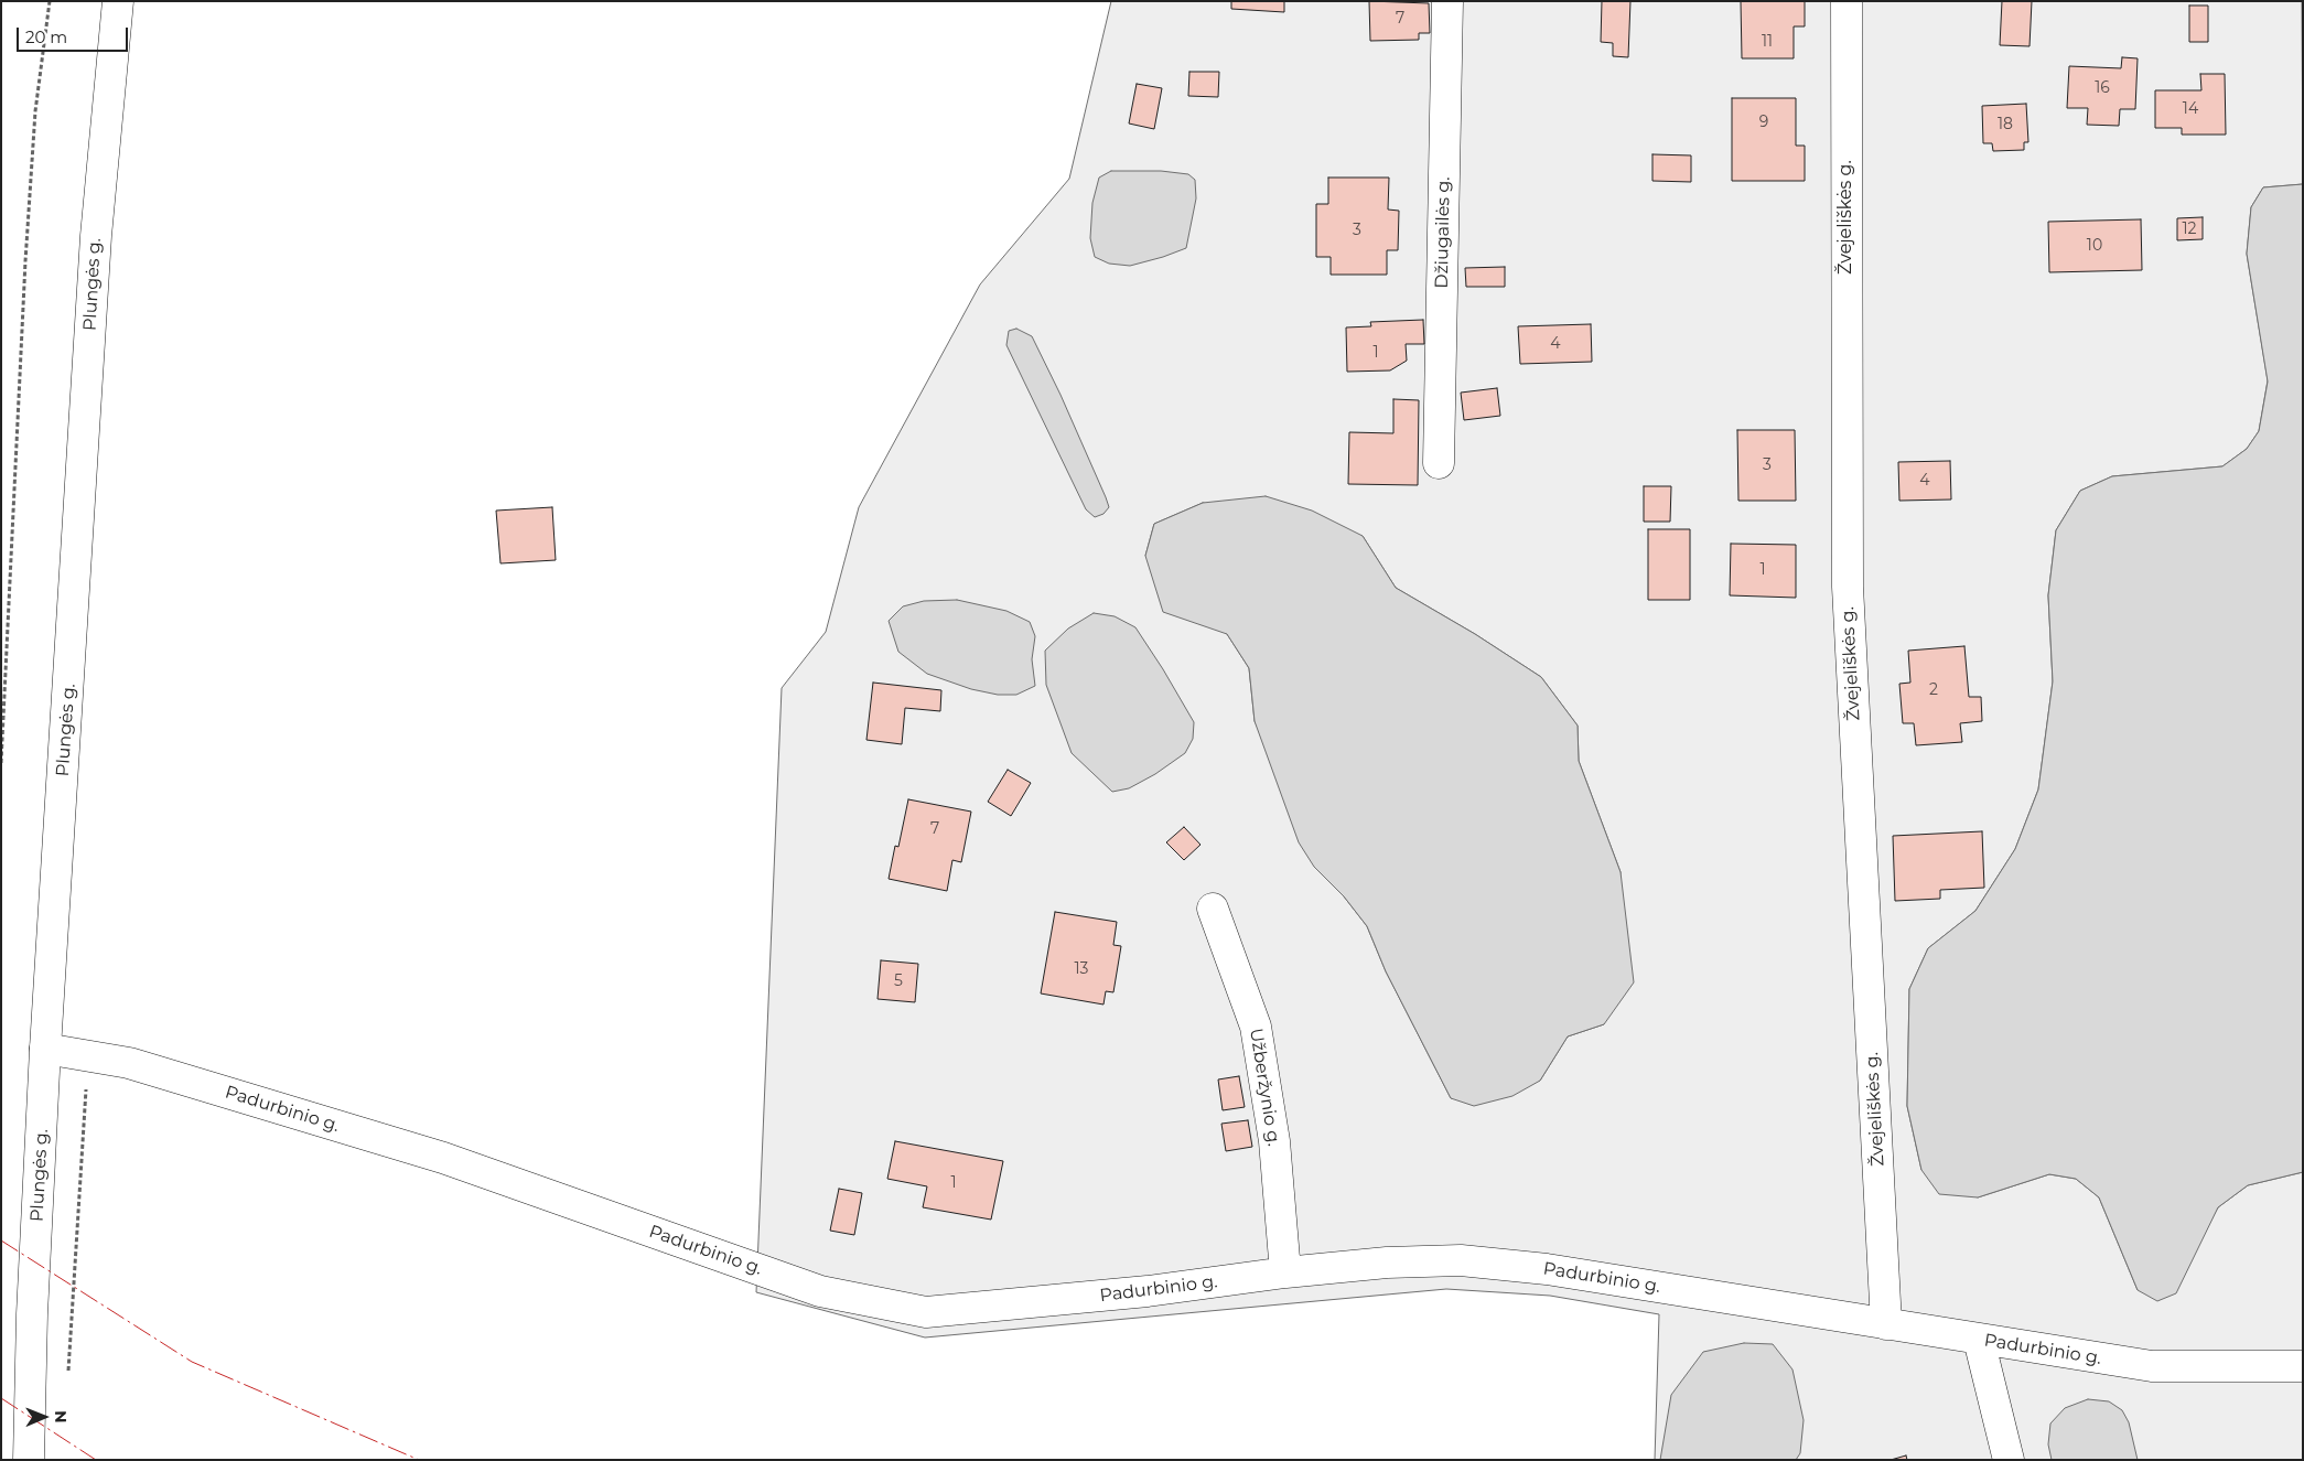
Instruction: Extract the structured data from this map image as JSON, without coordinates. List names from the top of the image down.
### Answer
{
  "streets": {
    "street": [
      "Žvejeliškės g.",
      "Džiugailės g.",
      "Plungės g.",
      "Užberžynio g.",
      "Padurbinio g."
    ]
  },
  "crossings": [
    ["Žvejeliškės g.", "Padurbinio g."],
    ["Plungės g.", "Padurbinio g."],
    ["Užberžynio g.", "Padurbinio g."]
  ],
  "house_numbers": [
    "7",
    "11",
    "16",
    "14",
    "9",
    "18",
    "12",
    "3",
    "10",
    "4",
    "1",
    "3",
    "4",
    "1",
    "2",
    "7",
    "13",
    "5",
    "1"
  ],
  "scale_bar": "20 m",
  "north": "right"
}
